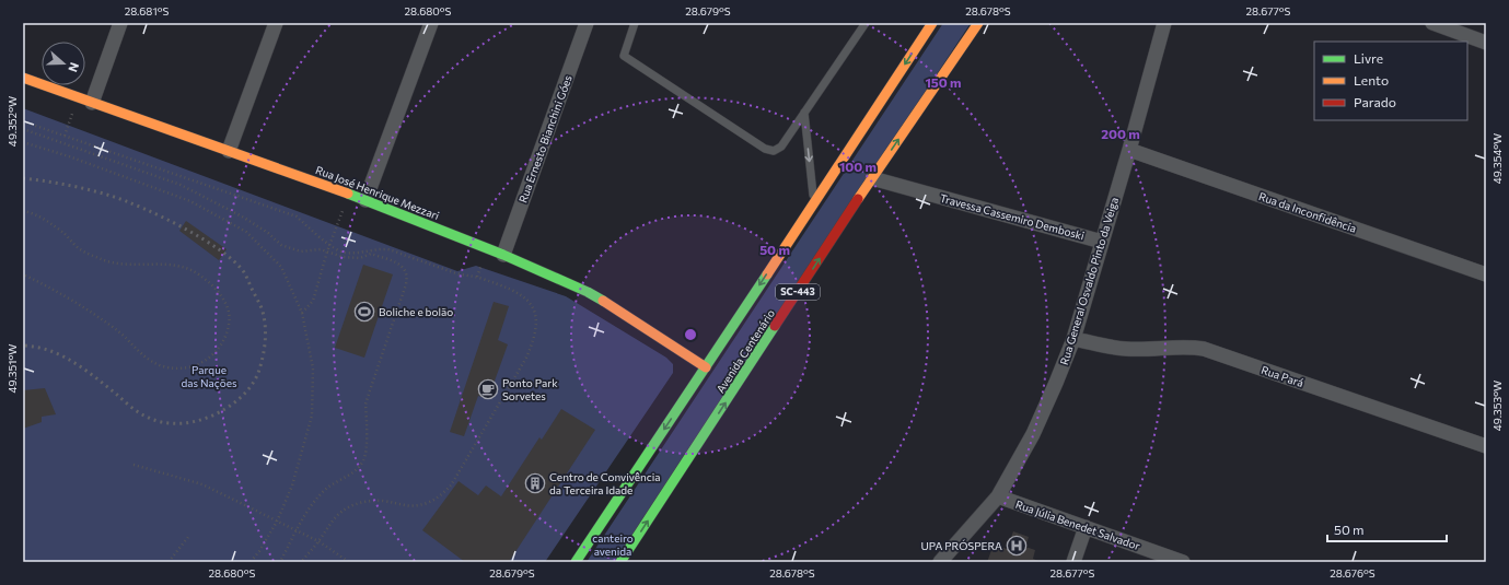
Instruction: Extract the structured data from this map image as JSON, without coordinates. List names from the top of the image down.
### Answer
{
  "streets": {
    "main road": ["Rua José Henrique Mezzari", "SC-443", "Avenida Centenário"],
    "street": [
      "Rua Ernesto Bianchini Góes",
      "Rua da Inconfidência",
      "Travessa Cassemiro Demboski",
      "Rua General Osvaldo Pinto da Veiga",
      "Rua Pará",
      "Rua Júlia Benedet Salvador"
    ]
  },
  "crossings": [
    ["Rua Ernesto Bianchini Góes", "Rua José Henrique Mezzari"],
    ["Rua da Inconfidência", "Rua General Osvaldo Pinto da Veiga"],
    ["Travessa Cassemiro Demboski", "Rua General Osvaldo Pinto da Veiga"],
    ["Travessa Cassemiro Demboski", "Avenida Centenário"],
    ["Rua General Osvaldo Pinto da Veiga", "Rua Pará"],
    ["Rua General Osvaldo Pinto da Veiga", "Rua Júlia Benedet Salvador"]
  ],
  "parks": ["Parque das Nações", "canteiro avenida"],
  "places": {
    "sports": ["Boliche e bolão"],
    "cafe": ["Ponto Park Sorvetes"],
    "building": ["Centro de Convivência da Terceira Idade"],
    "hospital": ["UPA PRÓSPERA"]
  },
  "legend": ["Livre", "Lento", "Parado"],
  "scale_bar": "50 m",
  "north": "right",
  "coordinates": [
    "28.681°S",
    "28.680°S",
    "28.679°S",
    "28.678°S",
    "28.677°S",
    "49.352°W",
    "49.354°W",
    "49.351°W",
    "49.353°W",
    "28.676°S"
  ],
  "rings": [
    "150 m",
    "200 m",
    "100 m",
    "50 m"
  ]
}
